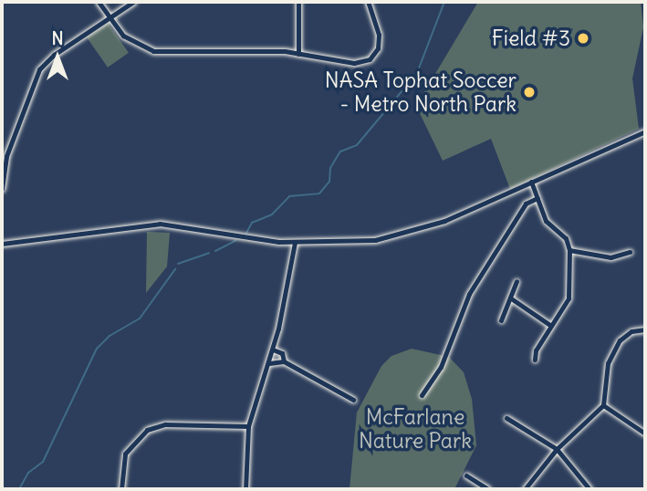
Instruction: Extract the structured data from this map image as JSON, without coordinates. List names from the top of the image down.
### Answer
{
  "parks": ["McFarlane Nature Park"],
  "places": ["Field #3", "NASA Tophat Soccer - Metro North Park"],
  "north": "top"
}
